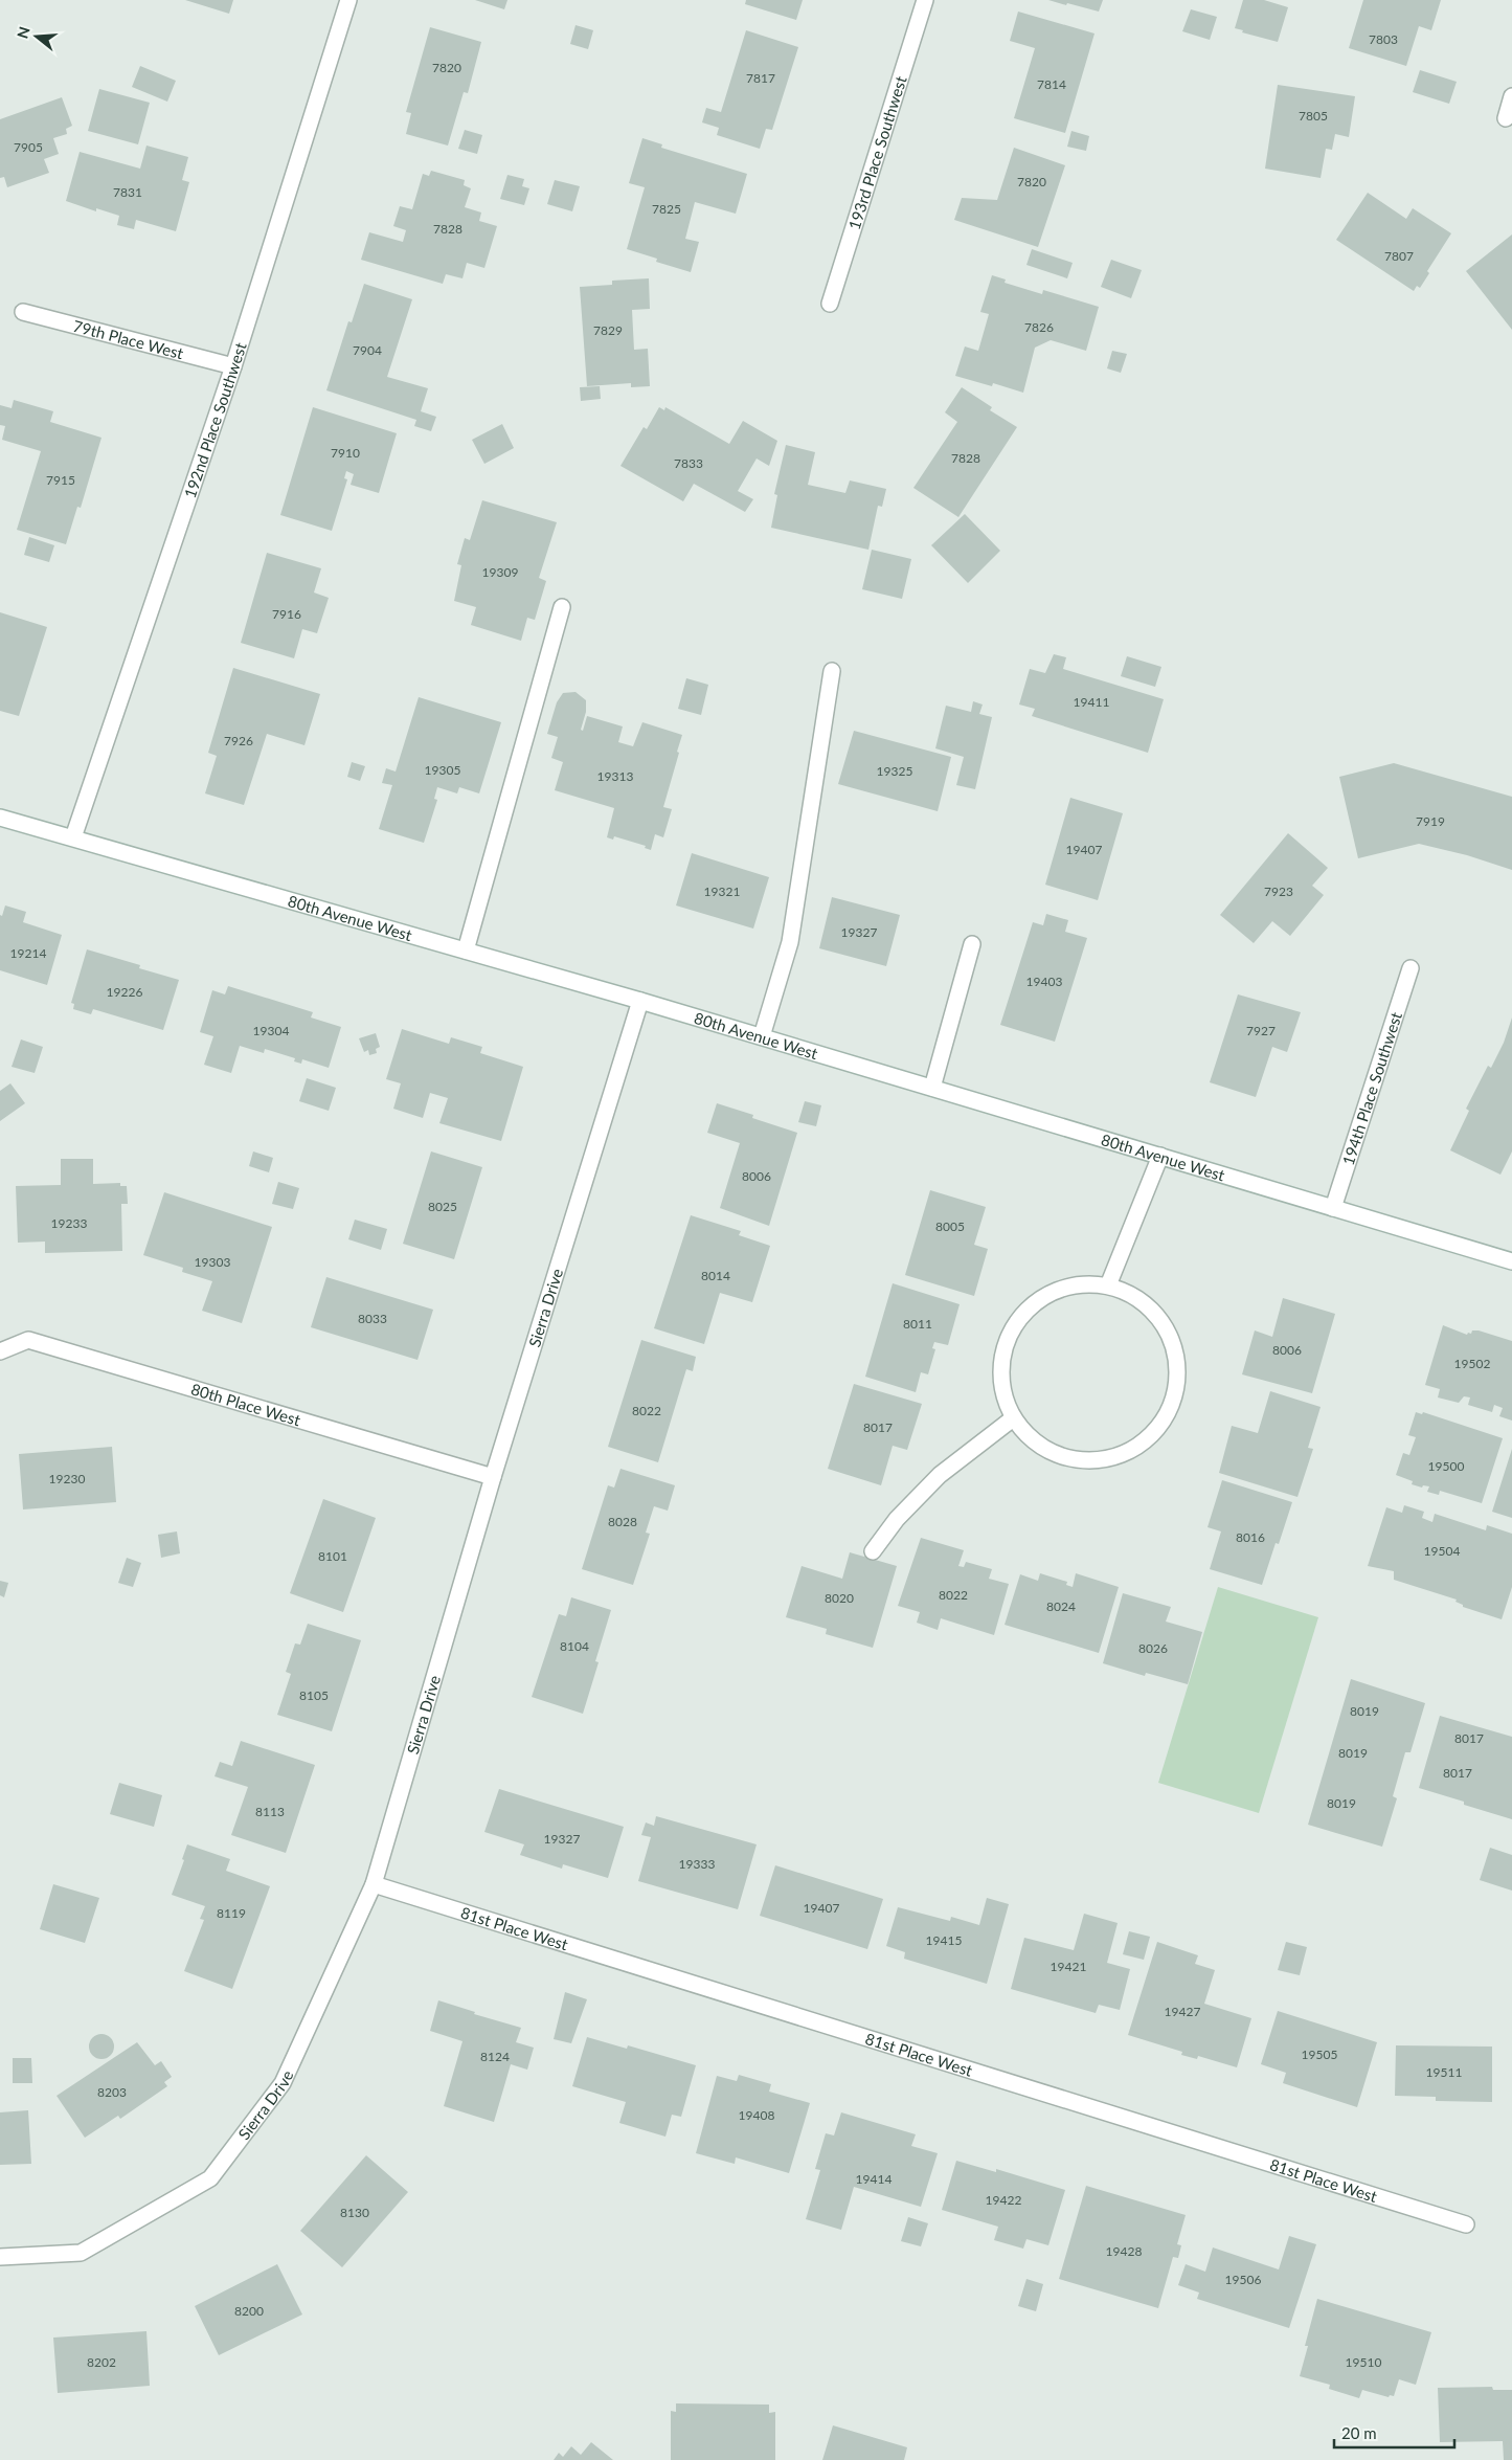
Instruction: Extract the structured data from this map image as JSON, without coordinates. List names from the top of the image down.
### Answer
{
  "streets": {
    "street": [
      "193rd Place Southwest",
      "79th Place West",
      "192nd Place Southwest",
      "80th Avenue West",
      "194th Place Southwest",
      "Sierra Drive",
      "80th Place West",
      "81st Place West"
    ]
  },
  "crossings": [
    ["79th Place West", "192nd Place Southwest"],
    ["192nd Place Southwest", "80th Avenue West"],
    ["80th Avenue West", "194th Place Southwest"],
    ["80th Avenue West", "Sierra Drive"],
    ["Sierra Drive", "80th Place West"],
    ["Sierra Drive", "81st Place West"]
  ],
  "house_numbers": [
    "7803",
    "7820",
    "7817",
    "7814",
    "7805",
    "7905",
    "7820",
    "7831",
    "7825",
    "7828",
    "7807",
    "7826",
    "7829",
    "7904",
    "7910",
    "7828",
    "7833",
    "7915",
    "19309",
    "7916",
    "19411",
    "7926",
    "19305",
    "19325",
    "19313",
    "7919",
    "19407",
    "19321",
    "7923",
    "19327",
    "19214",
    "19403",
    "19226",
    "19304",
    "7927",
    "8006",
    "8025",
    "19233",
    "8005",
    "19303",
    "8014",
    "8033",
    "8011",
    "8006",
    "19502",
    "8022",
    "8017",
    "19500",
    "19230",
    "8028",
    "8016",
    "19504",
    "8101",
    "8022",
    "8020",
    "8024",
    "8104",
    "8026",
    "8105",
    "8019",
    "8017",
    "8019",
    "8017",
    "8019",
    "8113",
    "19327",
    "19333",
    "19407",
    "8119",
    "19415",
    "19421",
    "19427",
    "19505",
    "8124",
    "19511",
    "8203",
    "19408",
    "19414",
    "19422",
    "8130",
    "19428",
    "19506",
    "8200",
    "8202",
    "19510"
  ],
  "scale_bar": "20 m",
  "north": "left"
}
